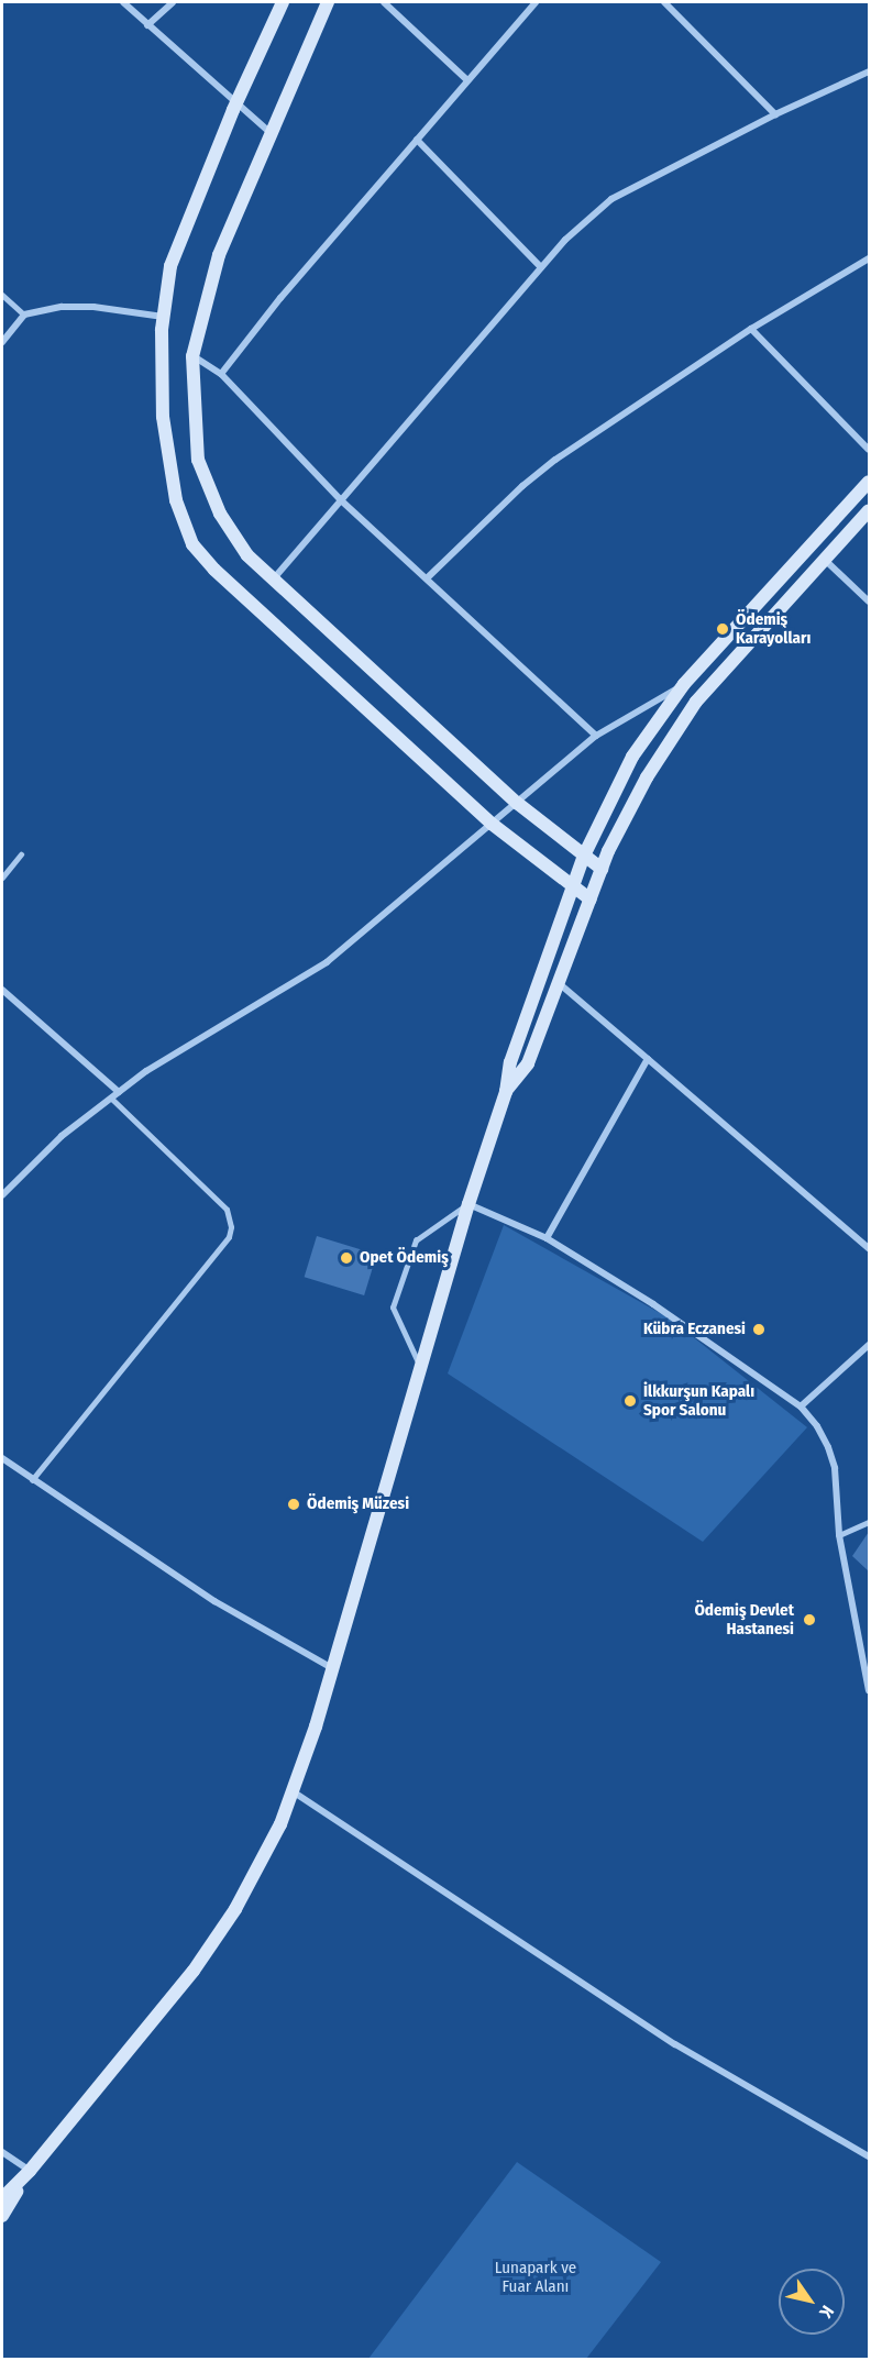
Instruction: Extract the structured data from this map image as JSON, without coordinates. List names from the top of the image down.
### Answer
{
  "parks": ["Lunapark ve Fuar Alanı"],
  "places": [
    "Ödemiş Karayolları",
    "Opet Ödemiş",
    "Kübra Eczanesi",
    "İlkkurşun Kapalı Spor Salonu",
    "Ödemiş Müzesi",
    "Ödemiş Devlet Hastanesi"
  ],
  "north": "bottom right"
}
